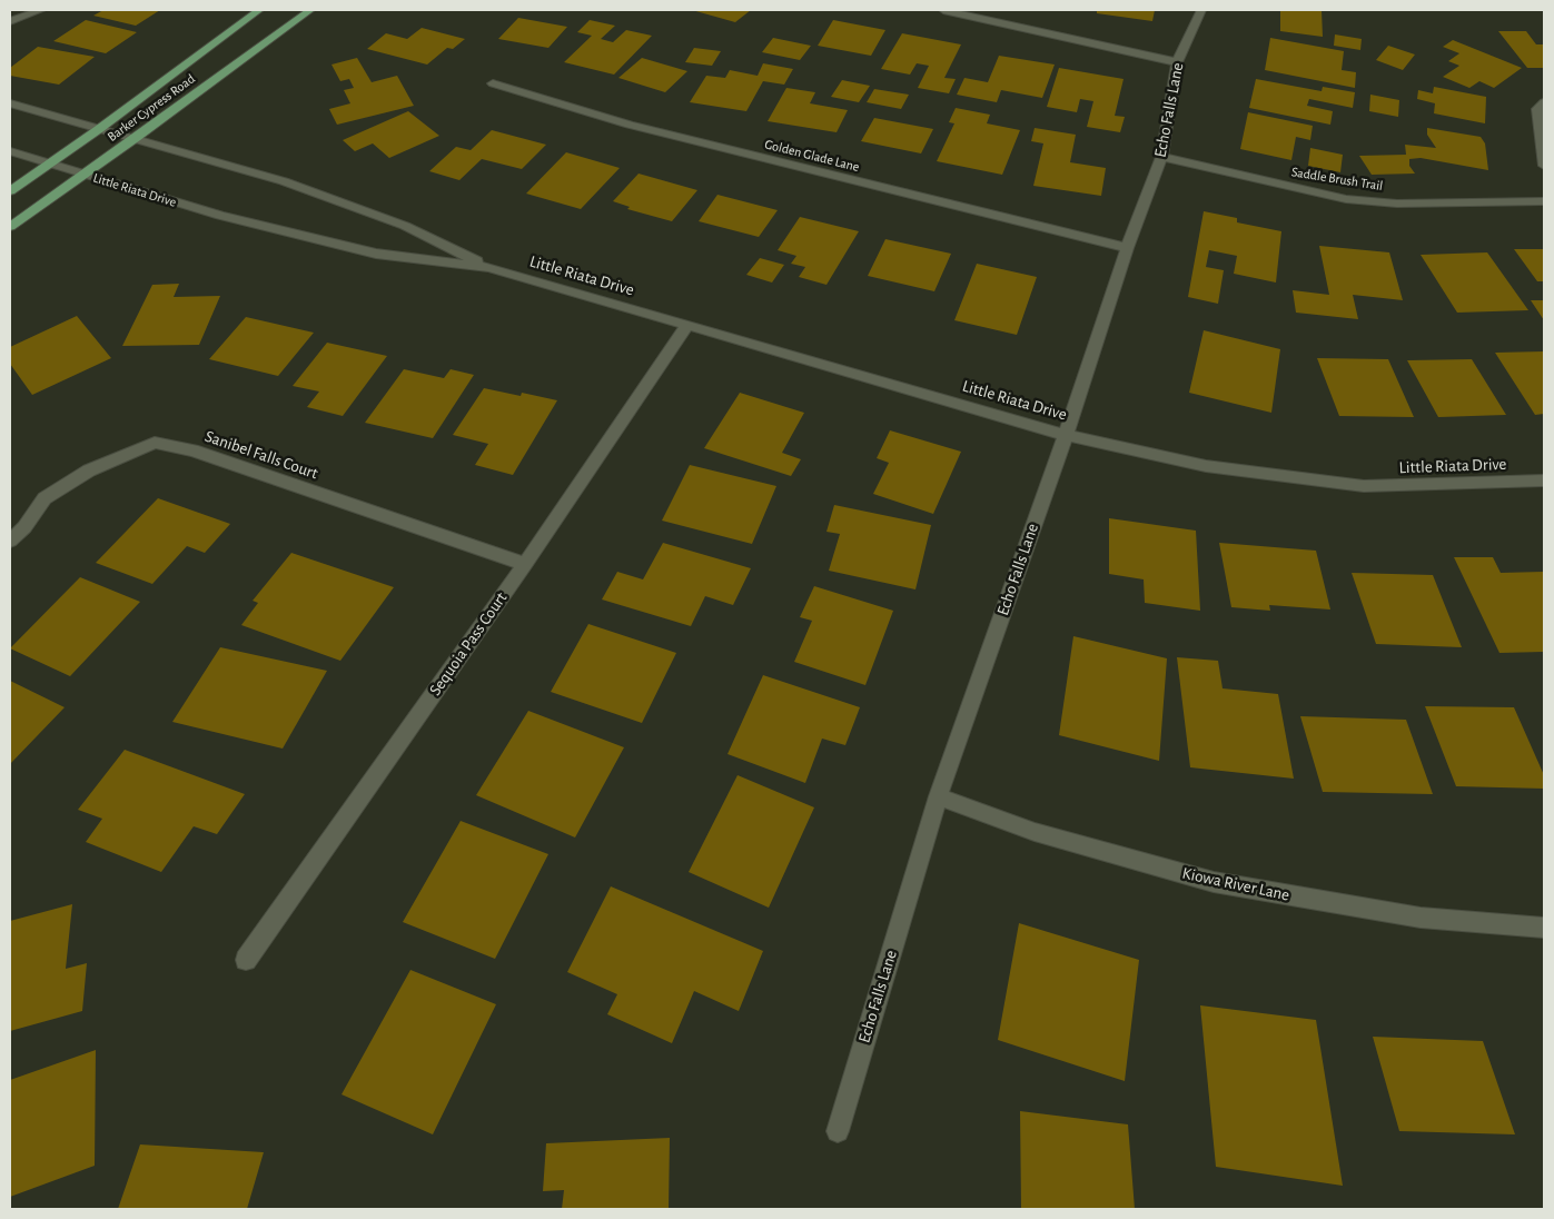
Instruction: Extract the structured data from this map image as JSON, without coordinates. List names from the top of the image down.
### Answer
{
  "streets": {
    "main road": ["Barker Cypress Road"],
    "street": [
      "Echo Falls Lane",
      "Golden Glade Lane",
      "Saddle Brush Trail",
      "Little Riata Drive",
      "Sanibel Falls Court",
      "Sequoia Pass Court",
      "Kiowa River Lane"
    ]
  },
  "crossings": [
    ["Barker Cypress Road", "Little Riata Drive"],
    ["Echo Falls Lane", "Golden Glade Lane"],
    ["Echo Falls Lane", "Saddle Brush Trail"],
    ["Echo Falls Lane", "Little Riata Drive"],
    ["Echo Falls Lane", "Kiowa River Lane"],
    ["Little Riata Drive", "Sequoia Pass Court"],
    ["Sanibel Falls Court", "Sequoia Pass Court"]
  ]
}
